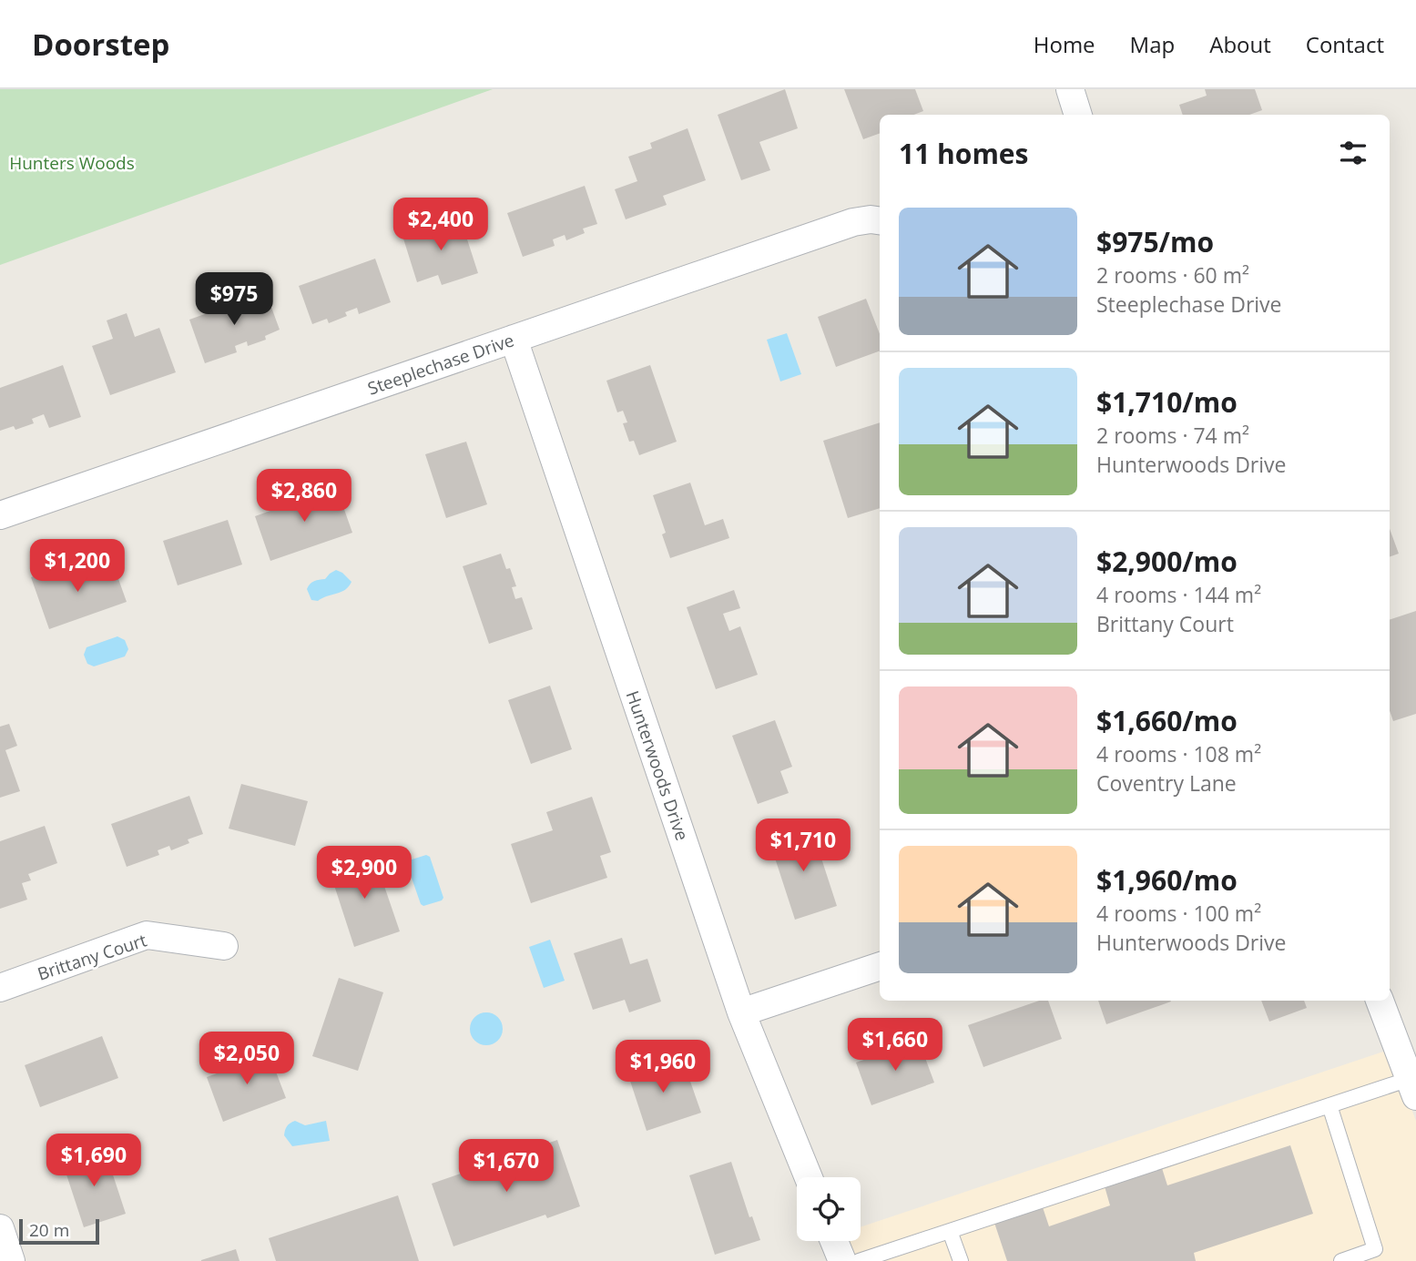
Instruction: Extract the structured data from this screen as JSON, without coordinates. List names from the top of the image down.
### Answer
{
  "streets": {
    "street": ["Steeplechase Drive", "Hunterwoods Drive", "Brittany Court"]
  },
  "crossings": [
    ["Steeplechase Drive", "Hunterwoods Drive"]
  ],
  "parks": ["Hunters Woods"],
  "scale_bar": "20 m",
  "page": {
    "header": "Doorstep",
    "nav": [
      "Home",
      "Map",
      "About",
      "Contact"
    ],
    "heading": "11 homes",
    "list": [
      {
        "name": "$975/mo",
        "note": "2 rooms · 60 m² · Steeplechase Drive"
      },
      {
        "name": "$1,710/mo",
        "note": "2 rooms · 74 m² · Hunterwoods Drive"
      },
      {
        "name": "$2,900/mo",
        "note": "4 rooms · 144 m² · Brittany Court"
      },
      {
        "name": "$1,660/mo",
        "note": "4 rooms · 108 m² · Coventry Lane"
      },
      {
        "name": "$1,960/mo",
        "note": "4 rooms · 100 m² · Hunterwoods Drive"
      }
    ],
    "price": [
      "$2,400",
      "$975",
      "$2,860",
      "$1,200",
      "$1,710",
      "$2,900",
      "$1,660",
      "$2,050",
      "$1,960",
      "$1,690",
      "$1,670"
    ],
    "scale": "20 m"
  }
}
